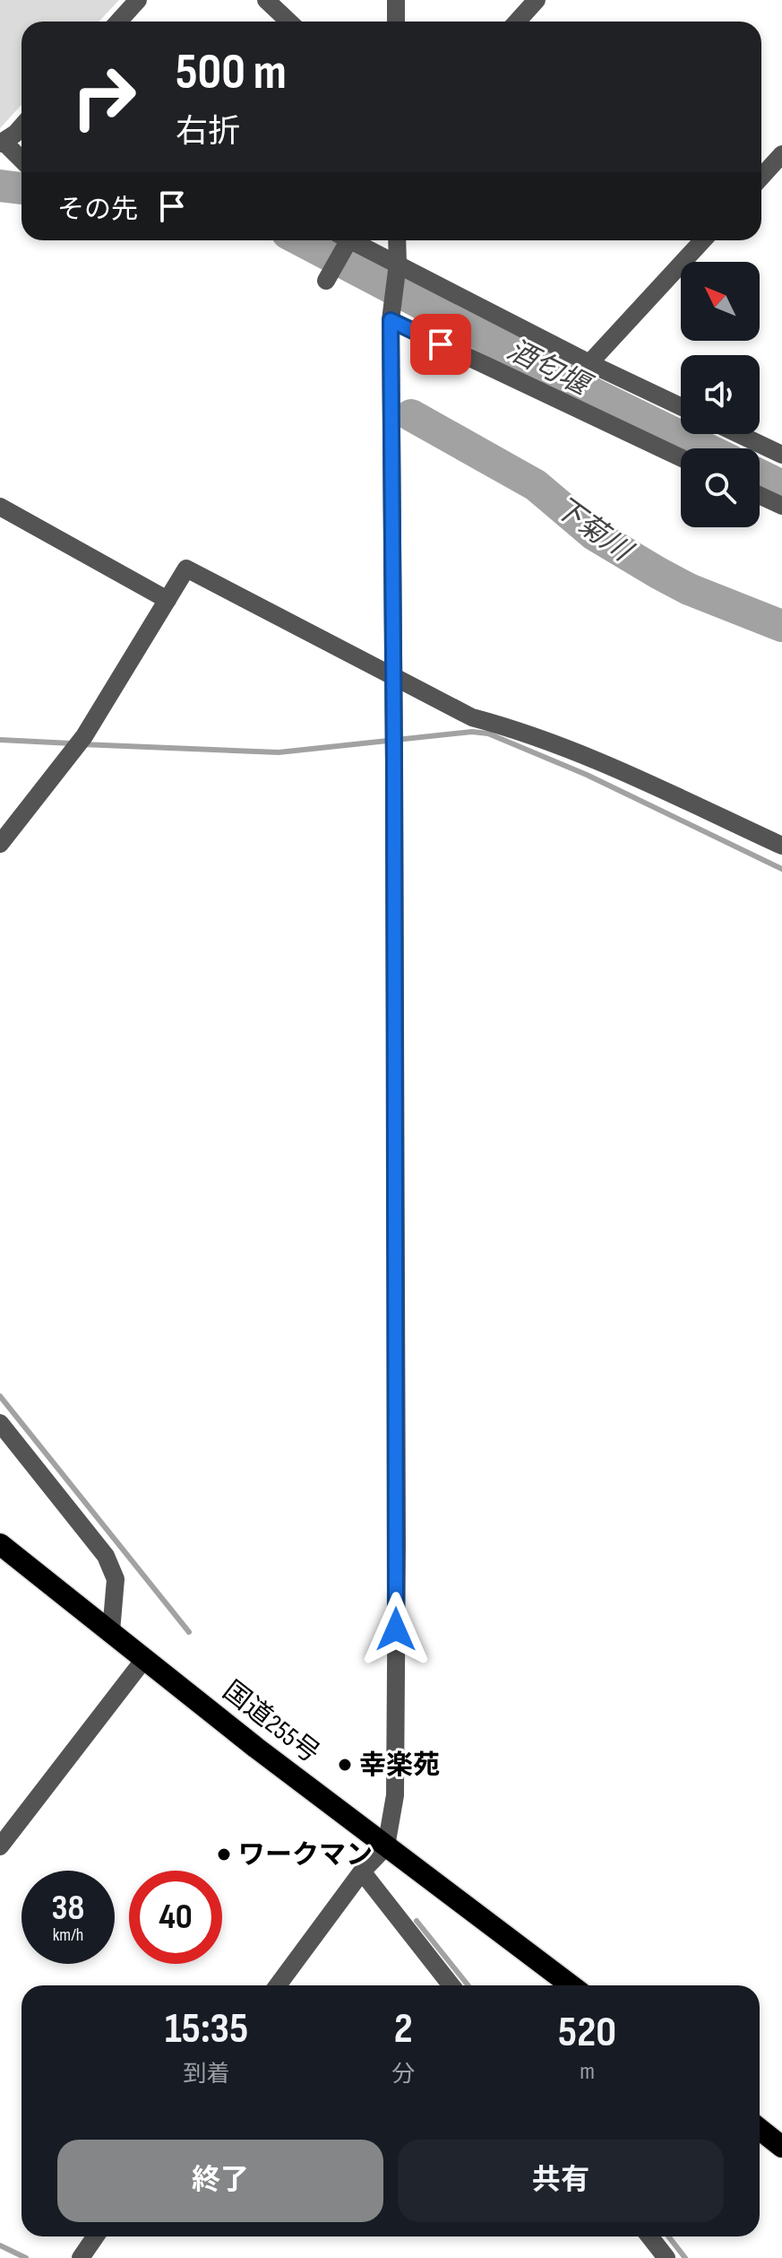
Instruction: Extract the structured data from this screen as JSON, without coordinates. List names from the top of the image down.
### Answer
{
  "streets": {
    "highway": ["国道255号"]
  },
  "water": ["酒匂堰", "下菊川"],
  "places": ["幸楽苑", "ワークマン"],
  "north": "top left",
  "page": {
    "turn": ["500 m", "右折"],
    "then": "その先",
    "speed": "38 km/h",
    "limit": "40",
    "eta": [
      "15:35",
      "到着",
      "2",
      "分",
      "520",
      "m"
    ],
    "buttons": ["終了", "共有"]
  }
}
